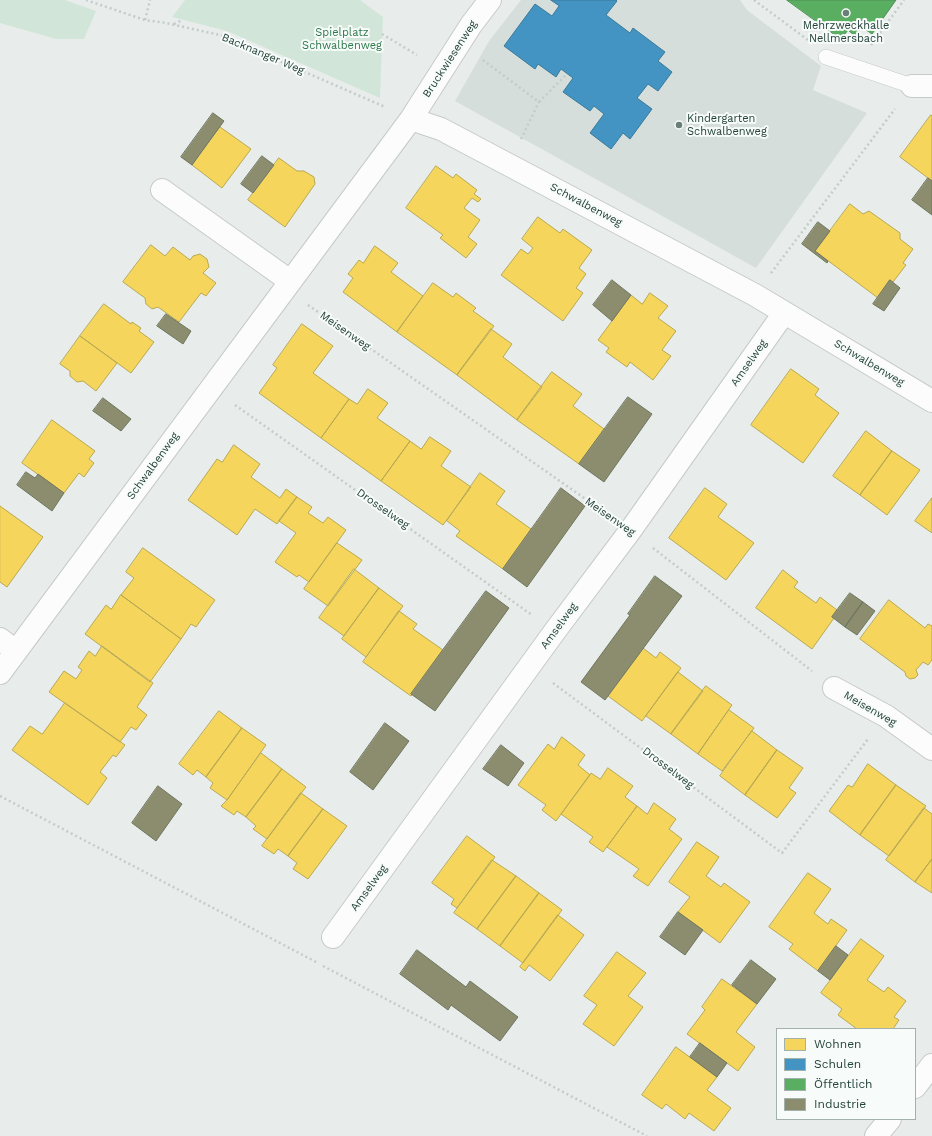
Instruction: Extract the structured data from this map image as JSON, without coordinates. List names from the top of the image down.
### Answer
{
  "streets": {
    "street": [
      "Bruckwiesenweg",
      "Schwalbenweg",
      "Meisenweg",
      "Amselweg"
    ],
    "path": ["Backnanger Weg", "Drosselweg"]
  },
  "crossings": [
    ["Backnanger Weg", "Bruckwiesenweg"],
    ["Backnanger Weg", "Schwalbenweg"],
    ["Bruckwiesenweg", "Schwalbenweg"],
    ["Schwalbenweg", "Meisenweg"],
    ["Schwalbenweg", "Amselweg"],
    ["Schwalbenweg", "Drosselweg"],
    ["Meisenweg", "Amselweg"],
    ["Meisenweg", "Drosselweg"],
    ["Amselweg", "Drosselweg"]
  ],
  "parks": ["Spielplatz Schwalbenweg"],
  "places": ["Mehrzweckhalle Nellmersbach", "Kindergarten Schwalbenweg"],
  "legend": [
    "Wohnen",
    "Schulen",
    "Öffentlich",
    "Industrie"
  ]
}
